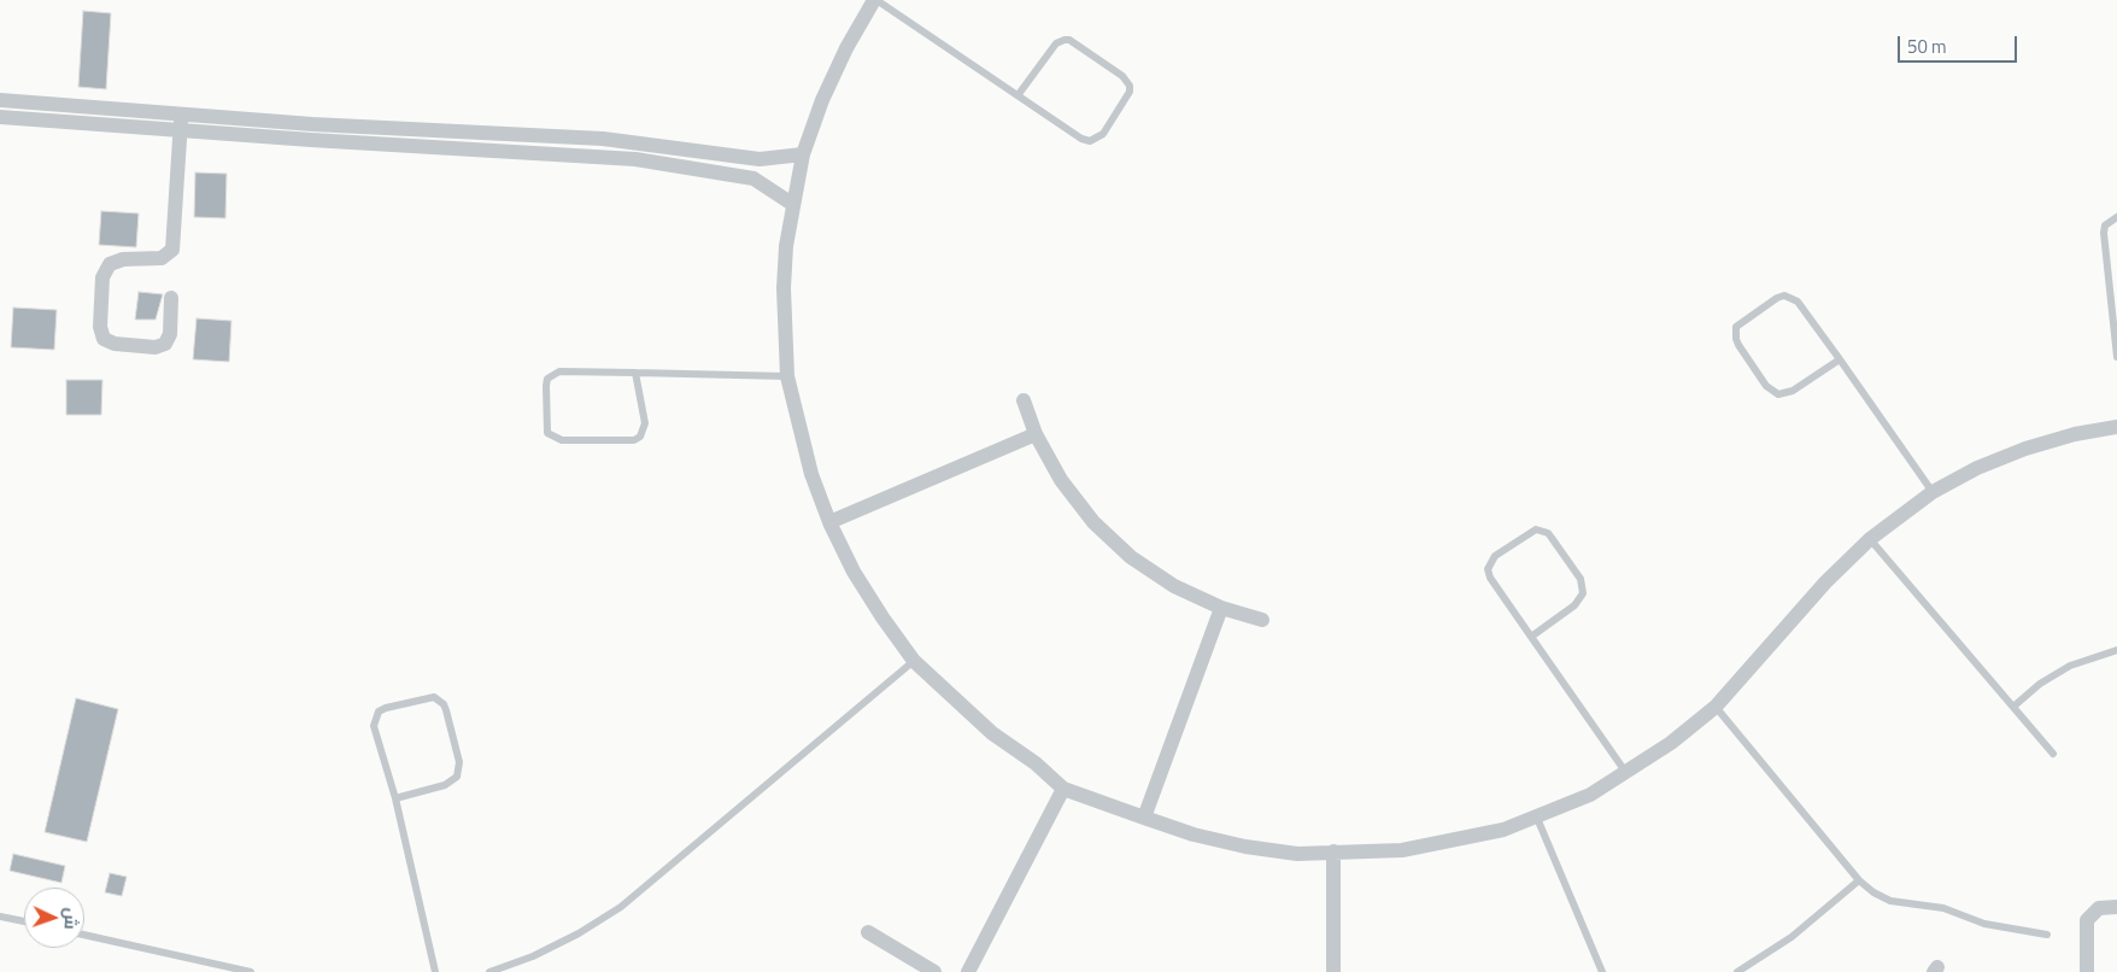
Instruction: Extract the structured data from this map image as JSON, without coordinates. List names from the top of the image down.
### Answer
{
  "scale_bar": "50 m",
  "north": "right"
}
